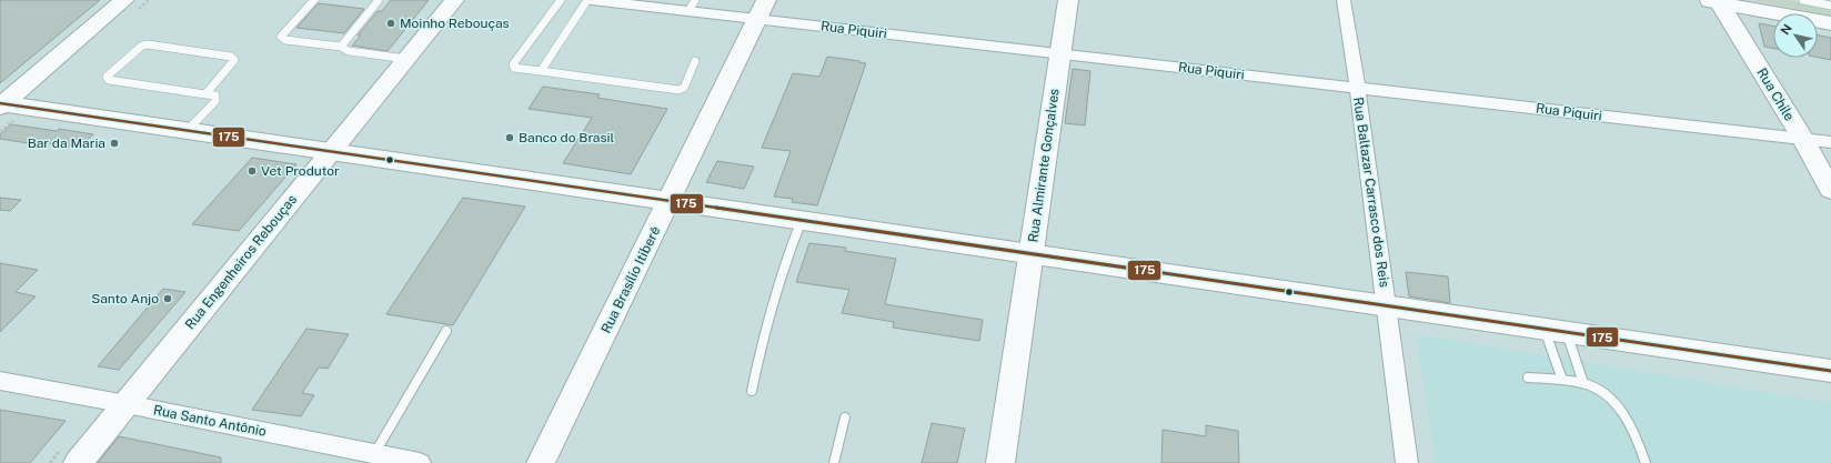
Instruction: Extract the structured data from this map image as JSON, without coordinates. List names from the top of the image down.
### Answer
{
  "streets": {
    "main road": [
      "Rua Chile",
      "Rua Almirante Gonçalves",
      "Rua Engenheiros Rebouças",
      "Rua Brasílio Itiberê"
    ],
    "street": ["Rua Piquiri", "Rua Baltazar Carrasco dos Reis", "Rua Santo Antônio"]
  },
  "crossings": [
    ["Rua Piquiri", "Rua Chile"],
    ["Rua Piquiri", "Rua Almirante Gonçalves"],
    ["Rua Piquiri", "Rua Baltazar Carrasco dos Reis"],
    ["Rua Piquiri", "Rua Brasílio Itiberê"],
    ["Rua Engenheiros Rebouças", "Rua Santo Antônio"]
  ],
  "places": [
    "Moinho Rebouças",
    "Banco do Brasil",
    "Bar da Maria",
    "Vet Produtor",
    "Santo Anjo"
  ],
  "lines": ["transit line 175"],
  "north": "top left"
}
